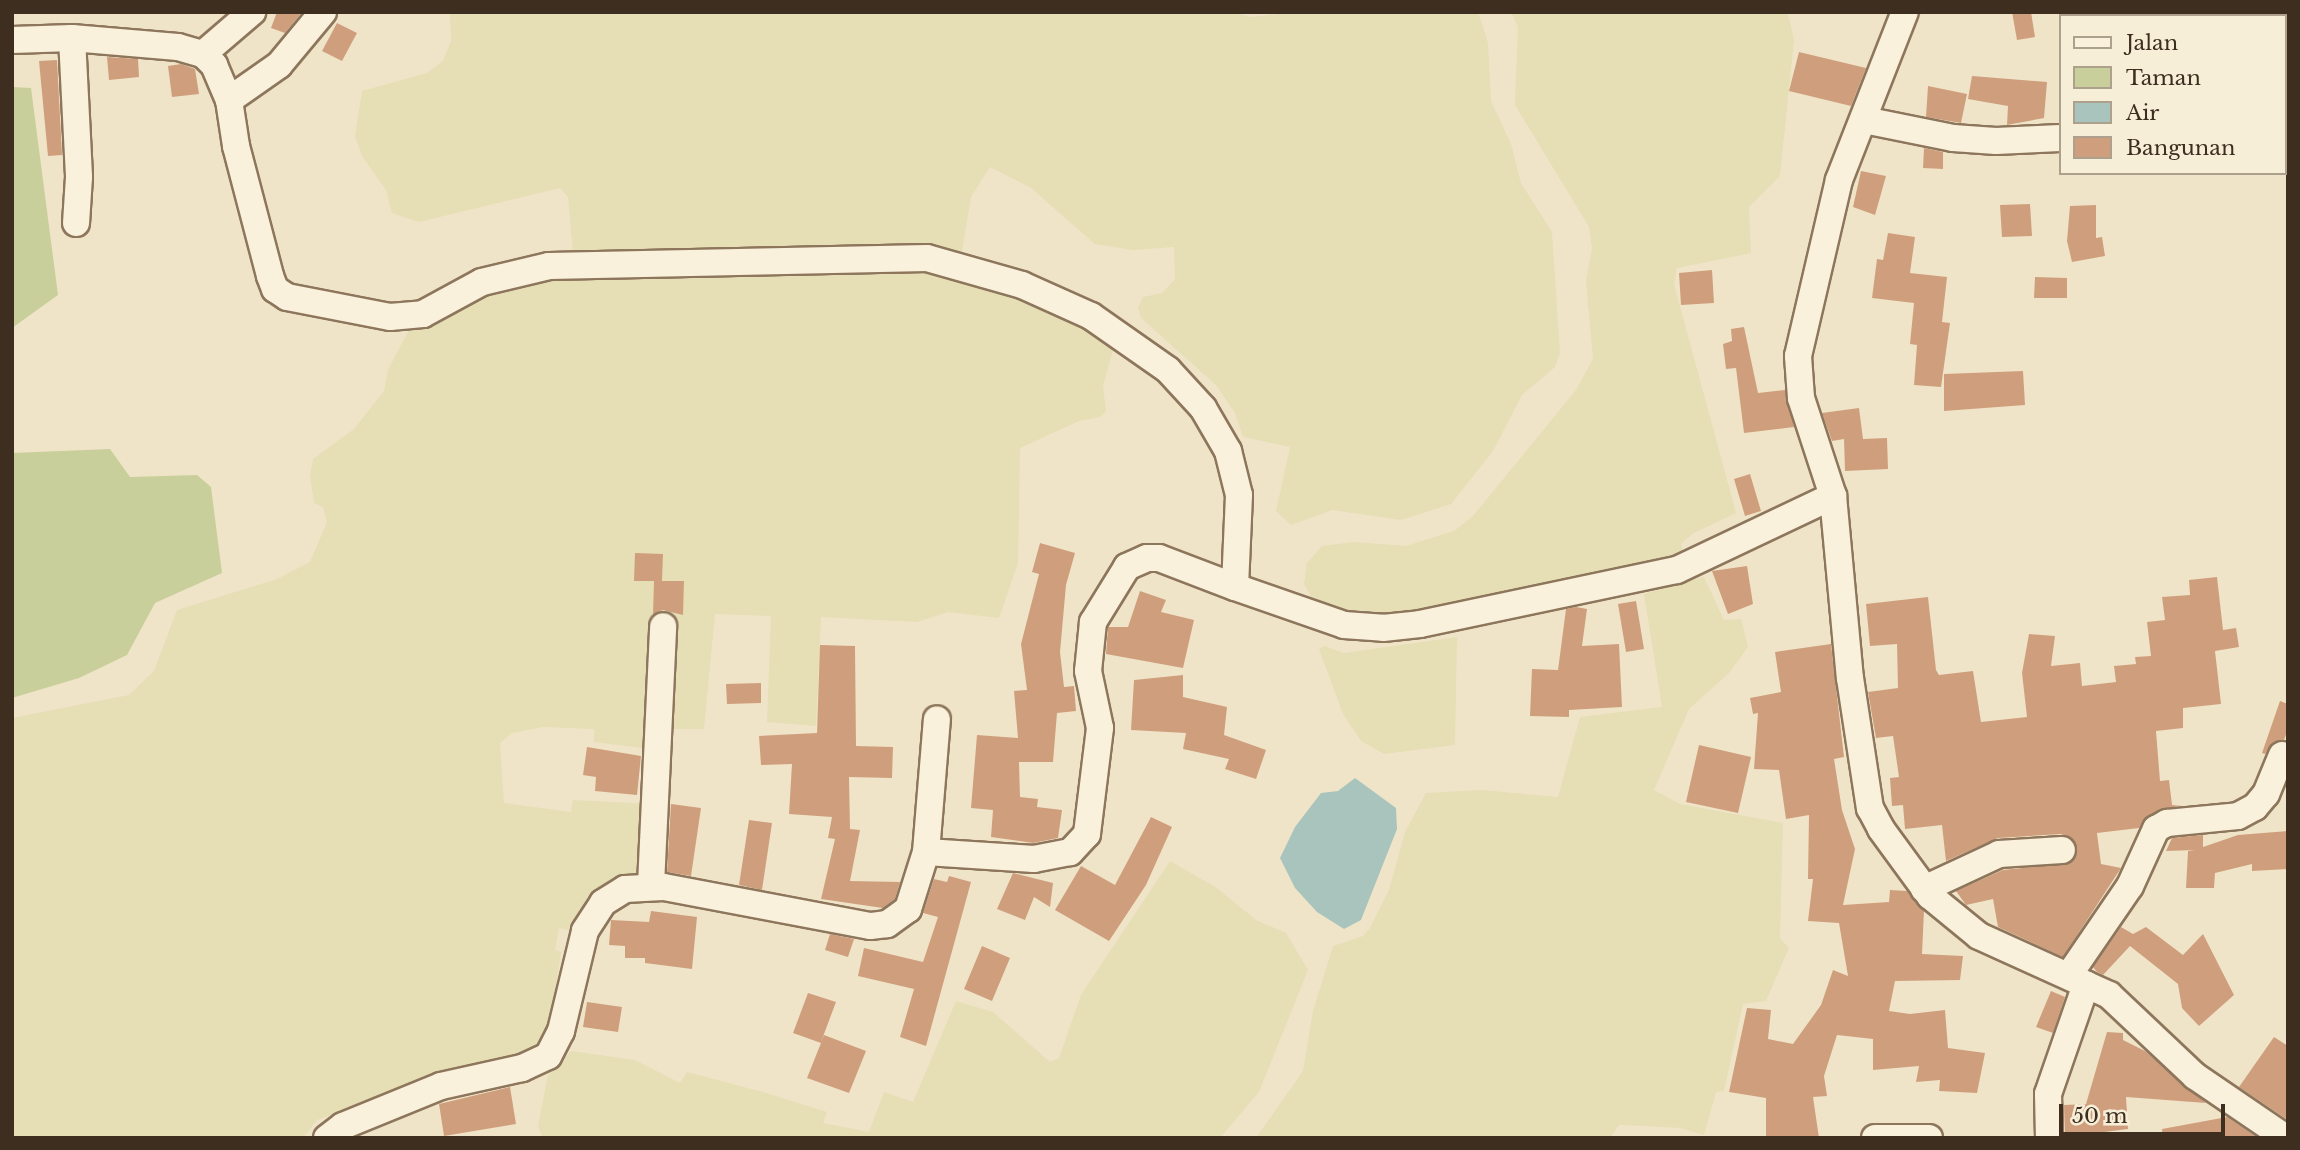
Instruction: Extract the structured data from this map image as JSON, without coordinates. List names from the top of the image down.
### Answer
{
  "legend": [
    "Jalan",
    "Taman",
    "Air",
    "Bangunan"
  ],
  "scale_bar": "50 m"
}
